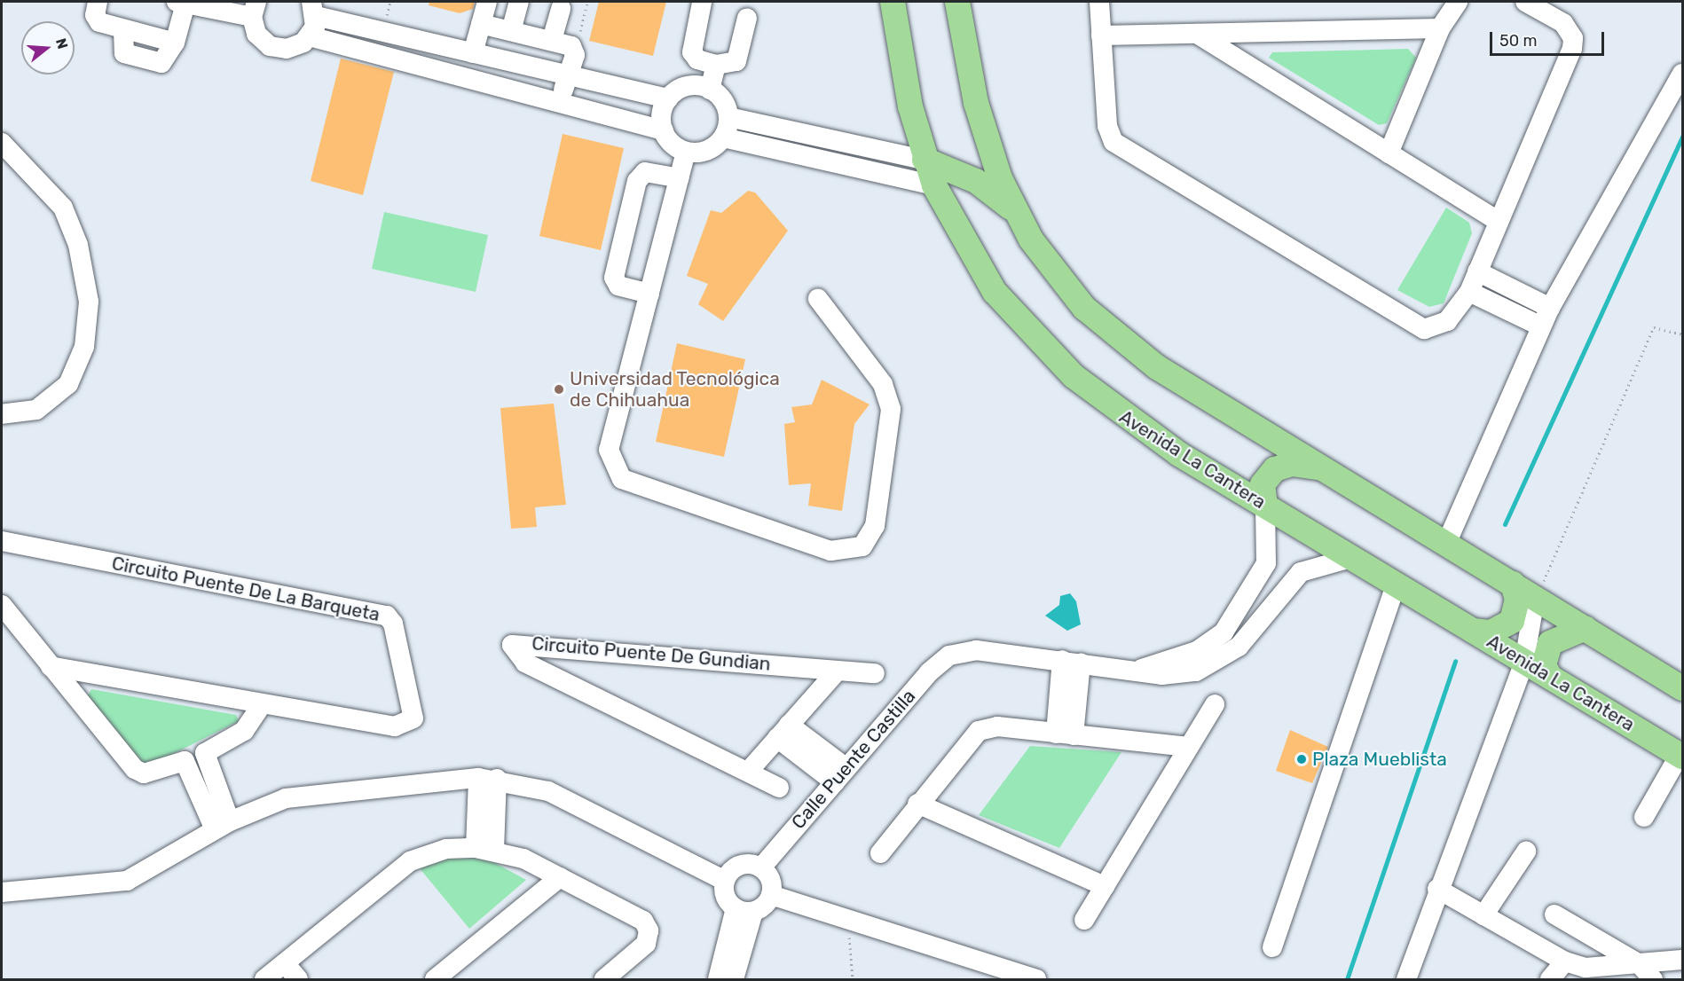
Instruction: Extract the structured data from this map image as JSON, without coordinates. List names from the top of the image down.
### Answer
{
  "streets": {
    "main road": ["Avenida La Cantera"],
    "street": ["Circuito Puente De La Barqueta", "Circuito Puente De Gundian", "Calle Puente Castilla"]
  },
  "places": ["Universidad Tecnológica de Chihuahua", "Plaza Mueblista"],
  "scale_bar": "50 m",
  "north": "right"
}
